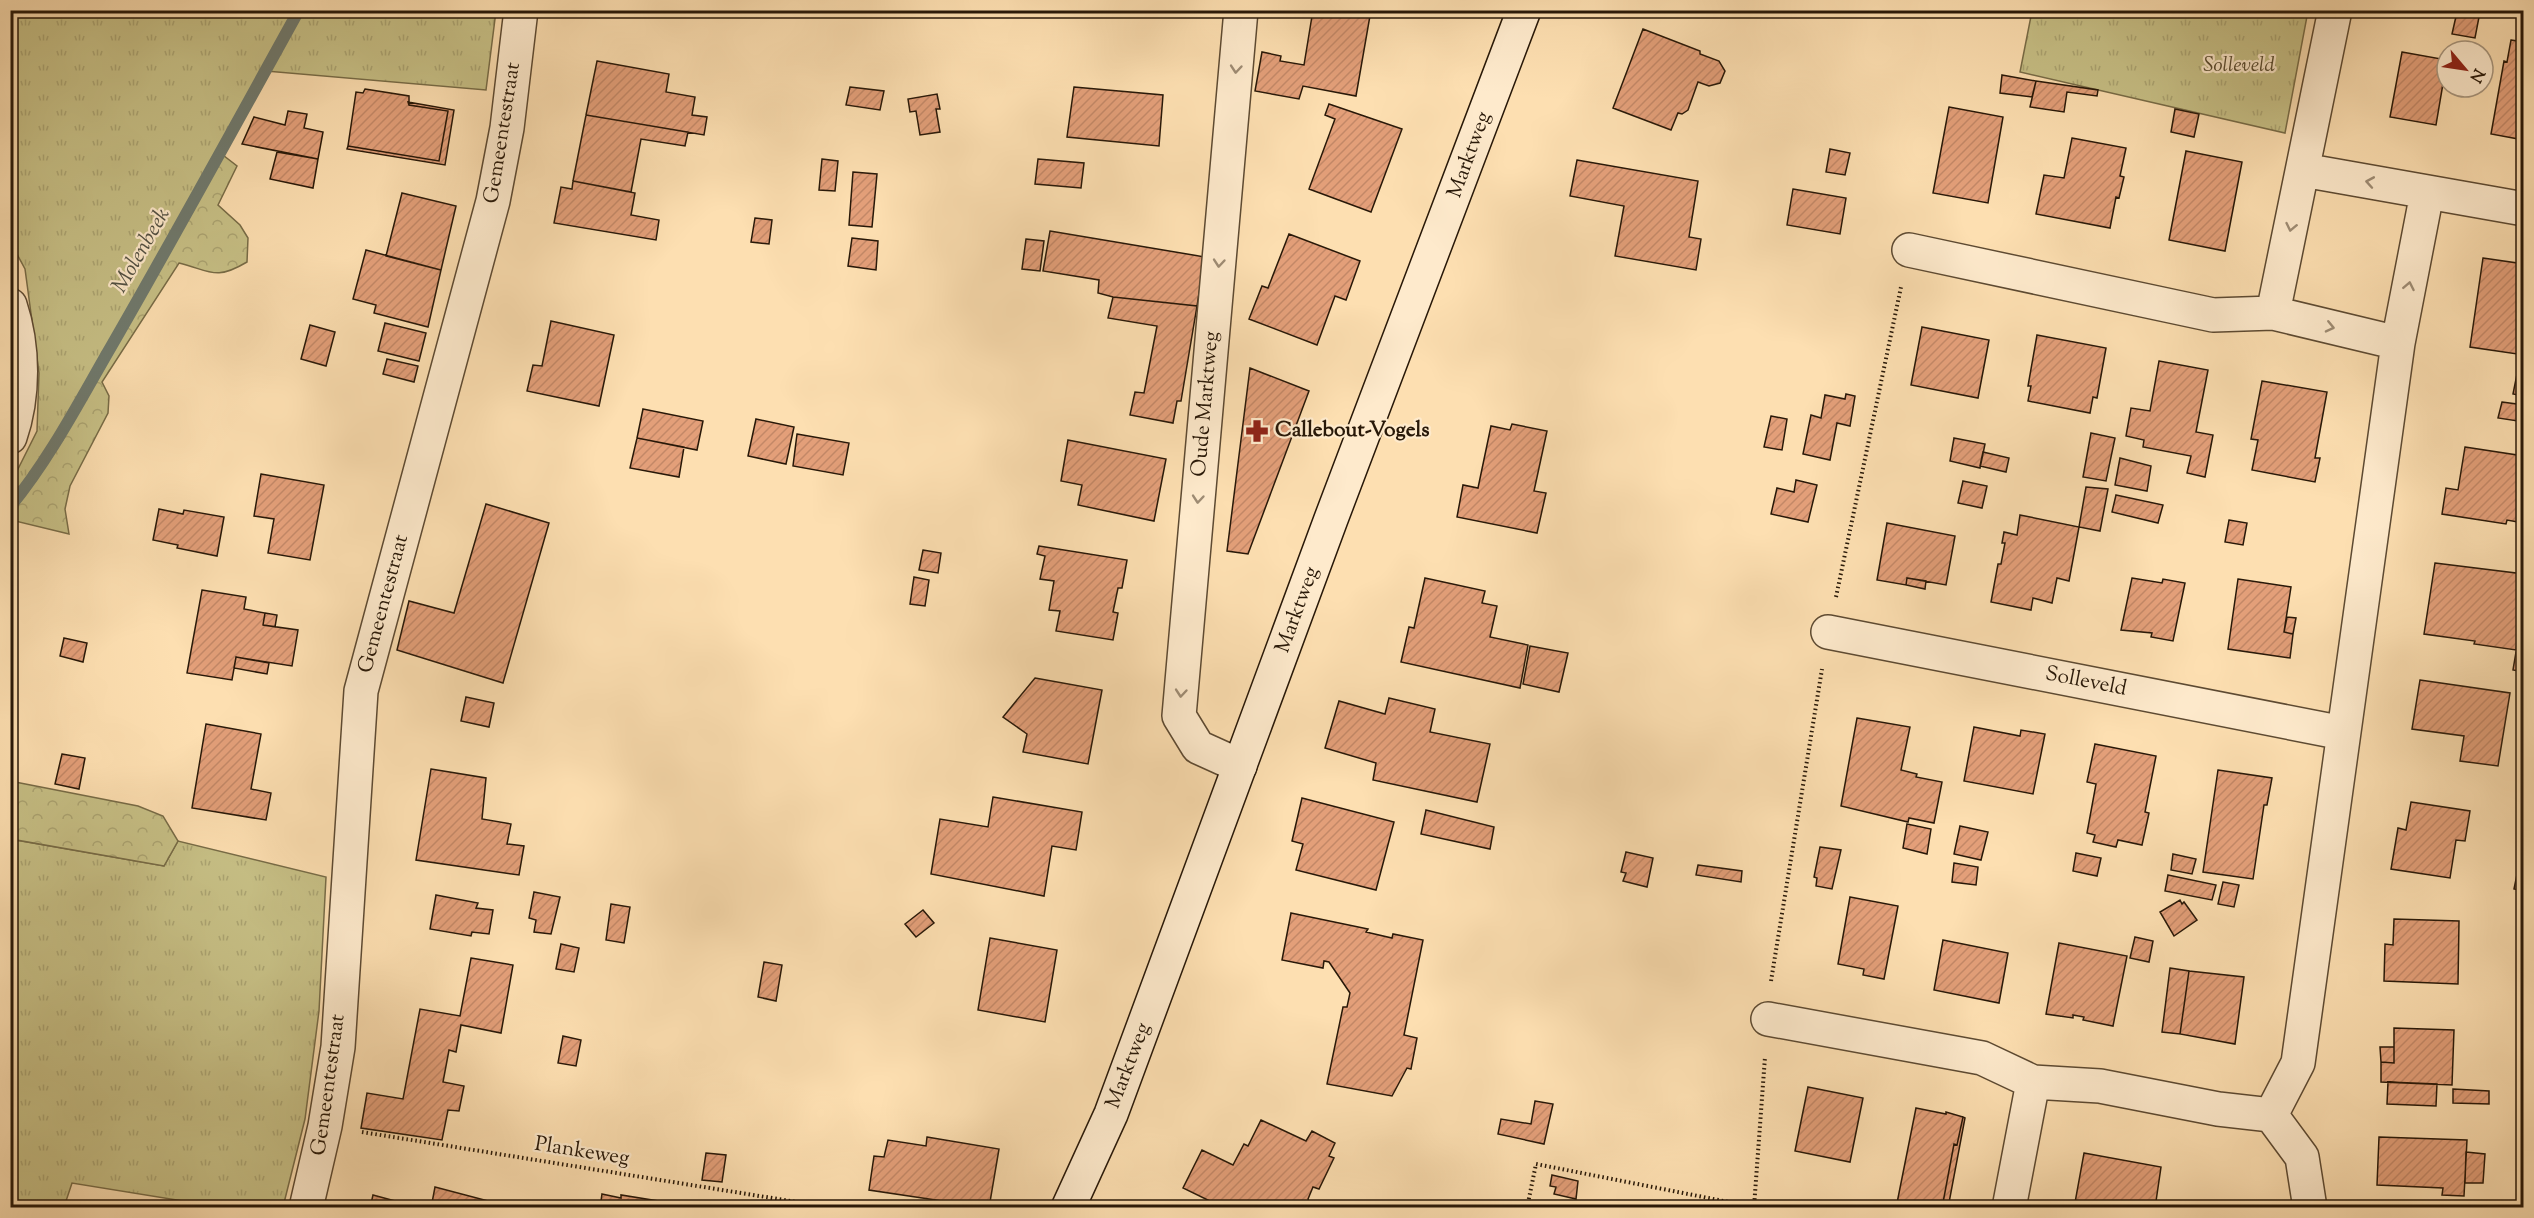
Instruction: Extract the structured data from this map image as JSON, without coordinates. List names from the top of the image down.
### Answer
{
  "streets": {
    "street": [
      "Gemeentestraat",
      "Marktweg",
      "Oude Marktweg",
      "Solleveld"
    ],
    "path": ["Plankeweg"]
  },
  "crossings": [
    ["Gemeentestraat", "Plankeweg"],
    ["Marktweg", "Oude Marktweg"]
  ],
  "one_way": ["Oude Marktweg"],
  "water": ["Molenbeek"],
  "parks": ["Solleveld"],
  "places": {
    "pharmacy": ["Callebout-Vogels"]
  },
  "north": "bottom right"
}
